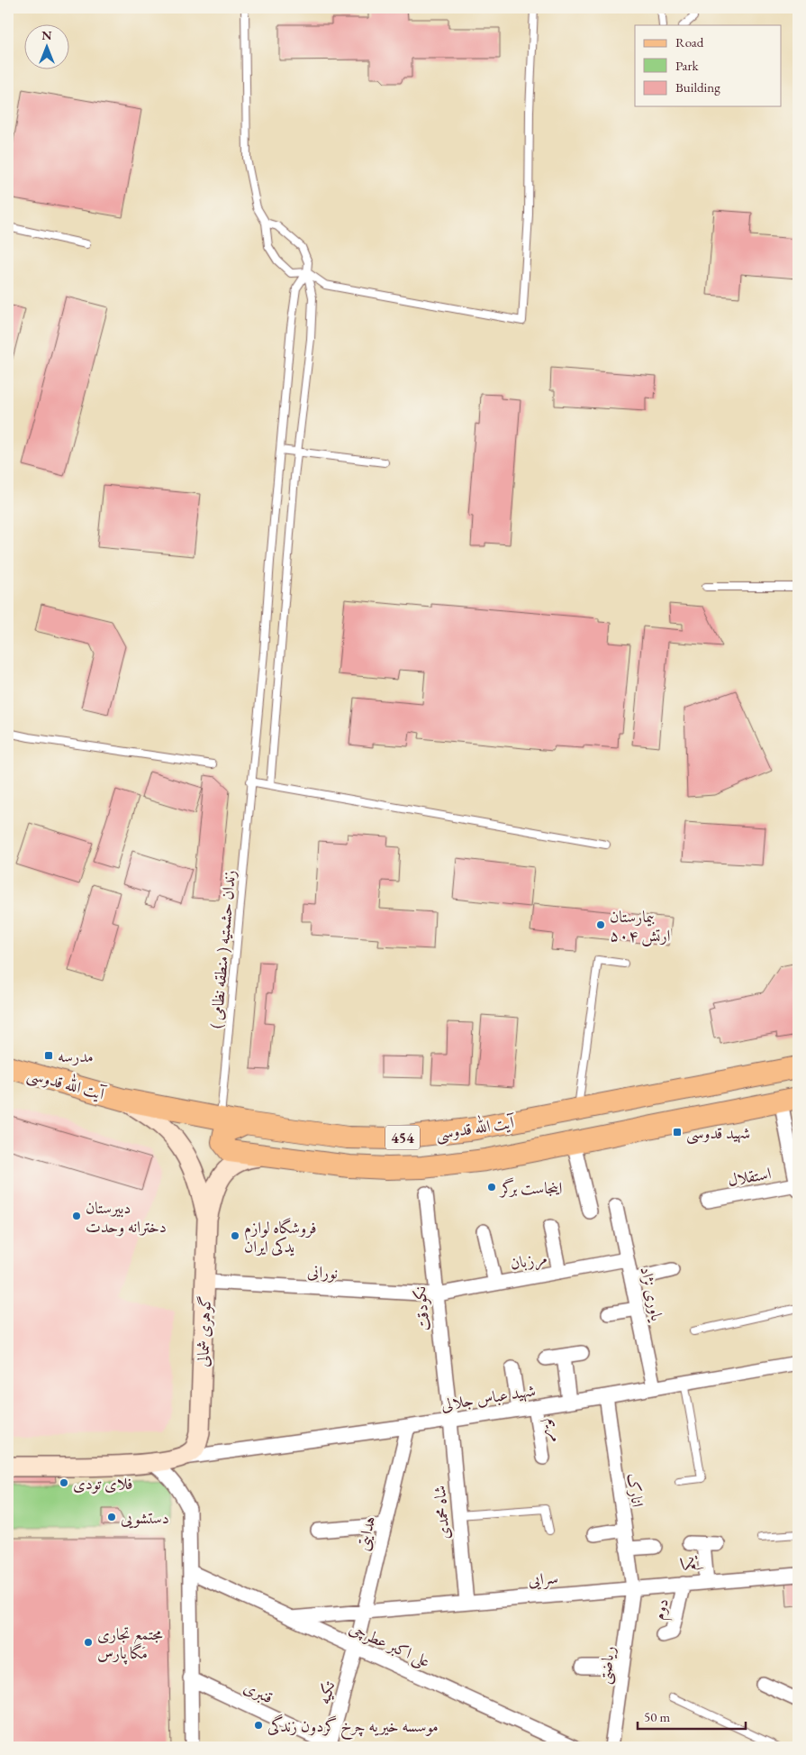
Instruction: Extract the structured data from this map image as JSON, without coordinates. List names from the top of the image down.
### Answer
{
  "streets": {
    "main road": ["آیت الله قدوسی", "454", "گوهری شمالی"],
    "street": [
      "استقلال",
      "مرزبان",
      "نورانی",
      "یاوری نژاد",
      "نکودقت",
      "شهید عباس جلالی",
      "مریم",
      "انارک",
      "شاه محمدی",
      "هدایتی",
      "یکم",
      "سرایی",
      "دوم",
      "علی اکبر عطرچی",
      "ریاضتی",
      "قنبری",
      "تکیه"
    ],
    "lane": ["زندان حشمتیه ( منطقه نظامی )"]
  },
  "crossings": [
    ["زندان حشمتیه ( منطقه نظامی )", "آیت الله قدوسی"],
    ["آیت الله قدوسی", "454"],
    ["آیت الله قدوسی", "گوهری شمالی"],
    ["454", "گوهری شمالی"],
    ["مرزبان", "نورانی"],
    ["مرزبان", "یاوری نژاد"],
    ["مرزبان", "نکودقت"],
    ["نورانی", "نکودقت"],
    ["نورانی", "گوهری شمالی"],
    ["یاوری نژاد", "شهید عباس جلالی"],
    ["نکودقت", "شهید عباس جلالی"],
    ["نکودقت", "شاه محمدی"],
    ["گوهری شمالی", "شهید عباس جلالی"],
    ["شهید عباس جلالی", "مریم"],
    ["شهید عباس جلالی", "انارک"],
    ["شهید عباس جلالی", "شاه محمدی"],
    ["شهید عباس جلالی", "هدایتی"],
    ["انارک", "سرایی"],
    ["انارک", "ریاضتی"],
    ["شاه محمدی", "سرایی"],
    ["هدایتی", "سرایی"],
    ["هدایتی", "علی اکبر عطرچی"],
    ["هدایتی", "تکیه"],
    ["یکم", "سرایی"],
    ["سرایی", "دوم"],
    ["سرایی", "علی اکبر عطرچی"],
    ["سرایی", "ریاضتی"],
    ["علی اکبر عطرچی", "تکیه"],
    ["قنبری", "تکیه"]
  ],
  "places": {
    "other": [
      "بیمارستان ۵۰۴ ارتش",
      "اینجاست برگر",
      "دبیرستان دخترانه وحدت",
      "فروشگاه لوازم یدکی ایران",
      "فلای تودی",
      "دستشویی",
      "مجتمع تجاری مگا پارس",
      "موسسه خیریه چرخ گردون زندگی"
    ],
    "transit": ["مدرسه", "شهید قدوسی"]
  },
  "legend": ["Road", "Park", "Building"],
  "scale_bar": "50 m",
  "north": "top"
}
